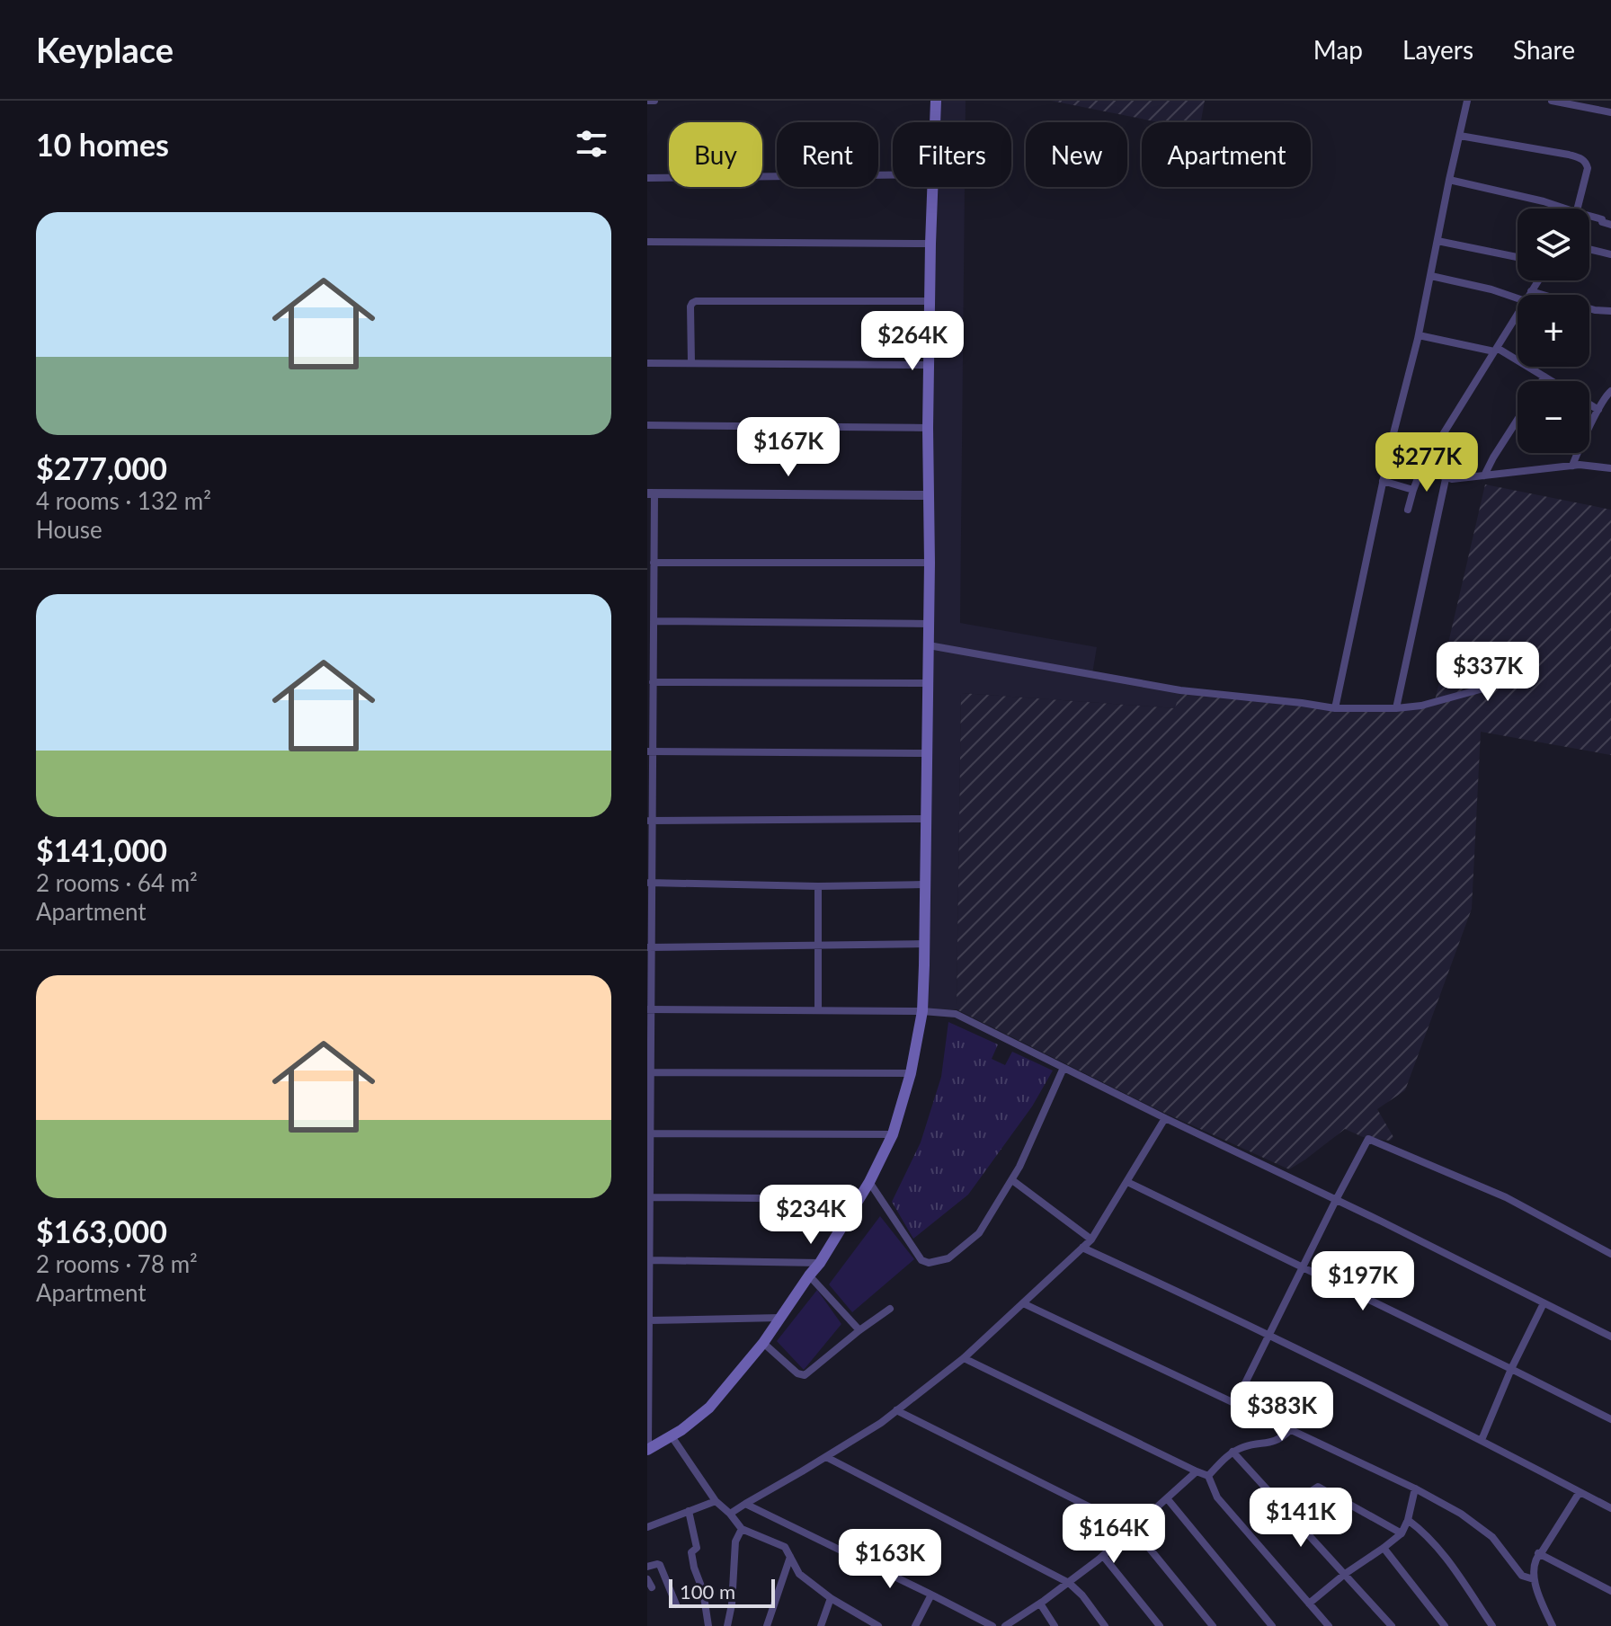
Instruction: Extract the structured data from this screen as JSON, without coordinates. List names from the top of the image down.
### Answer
{
  "scale_bar": "100 m",
  "page": {
    "header": "Keyplace",
    "nav": ["Map", "Layers", "Share"],
    "heading": "10 homes",
    "chip": [
      "Buy",
      "Rent",
      "Filters",
      "New",
      "Apartment"
    ],
    "list": [
      {
        "name": "$277,000",
        "note": "4 rooms · 132 m² · House"
      },
      {
        "name": "$141,000",
        "note": "2 rooms · 64 m² · Apartment"
      },
      {
        "name": "$163,000",
        "note": "2 rooms · 78 m² · Apartment"
      }
    ],
    "map_buttons": ["+", "−"],
    "price": [
      "$264K",
      "$167K",
      "$277K",
      "$337K",
      "$234K",
      "$197K",
      "$383K",
      "$141K",
      "$164K",
      "$163K"
    ],
    "scale": "100 m"
  }
}
